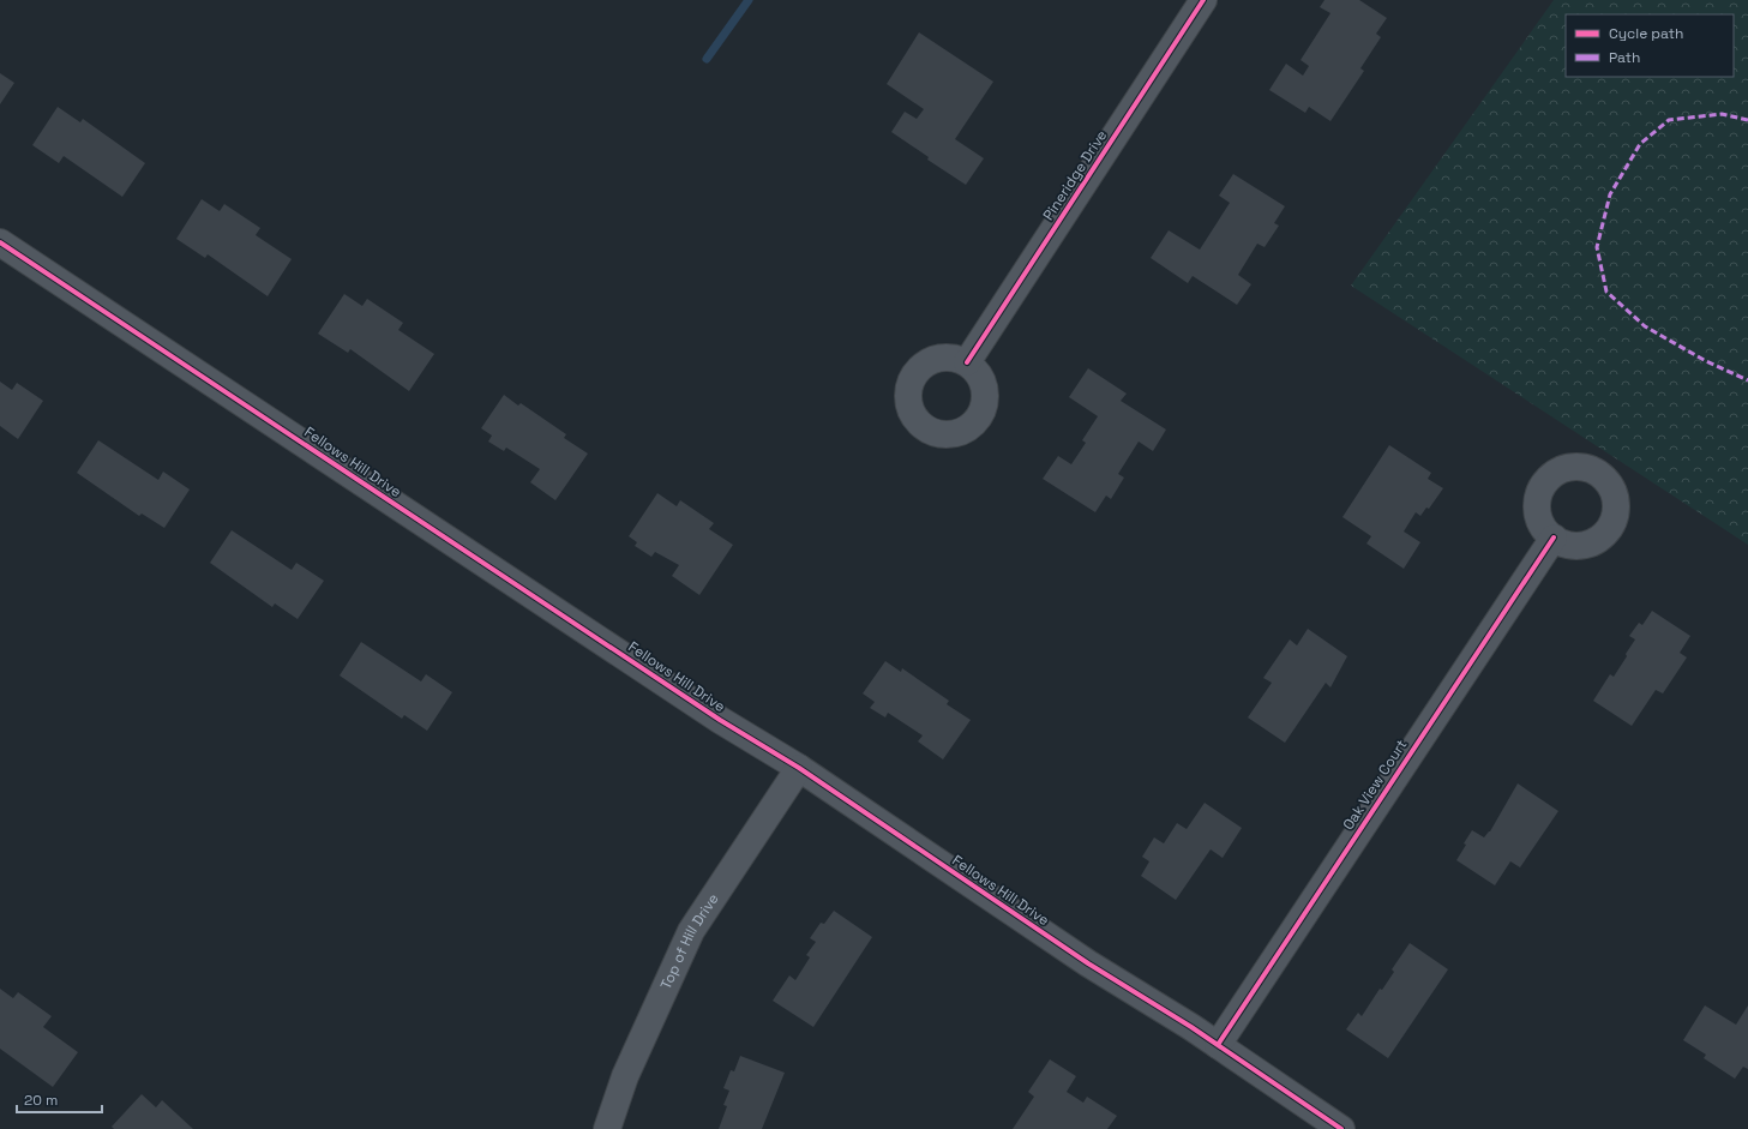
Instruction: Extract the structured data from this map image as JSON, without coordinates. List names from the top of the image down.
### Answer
{
  "streets": {
    "street": [
      "Pineridge Drive",
      "Fellows Hill Drive",
      "Oak View Court",
      "Top of Hill Drive"
    ]
  },
  "crossings": [
    ["Fellows Hill Drive", "Oak View Court"],
    ["Fellows Hill Drive", "Top of Hill Drive"]
  ],
  "legend": ["Cycle path", "Path"],
  "scale_bar": "20 m"
}
